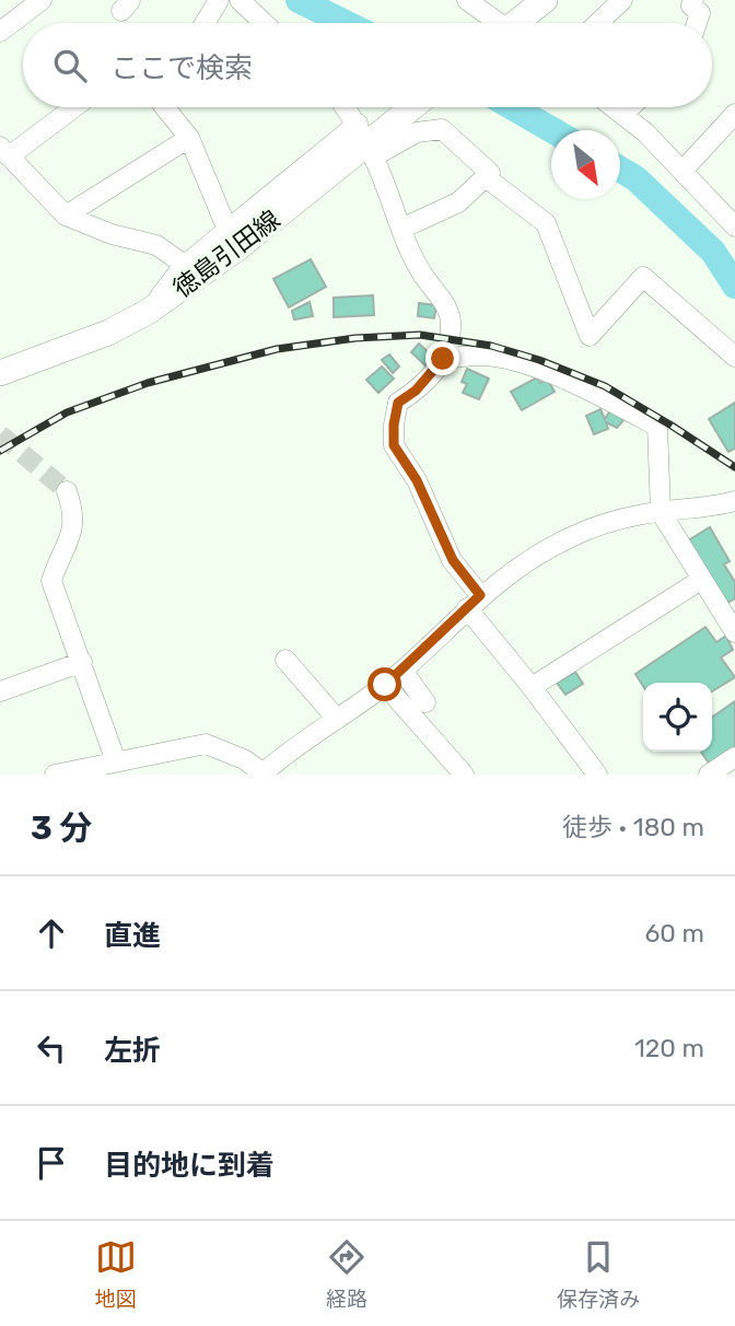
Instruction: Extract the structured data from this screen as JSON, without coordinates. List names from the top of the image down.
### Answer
{
  "streets": {
    "main road": ["徳島引田線"]
  },
  "north": "bottom right",
  "page": {
    "search": "ここで検索",
    "heading": ["3 分", "徒歩 · 180 m"],
    "list": [
      ["直進", "60 m"],
      ["左折", "120 m"],
      "目的地に到着"
    ],
    "nav": ["地図", "経路", "保存済み"]
  }
}
